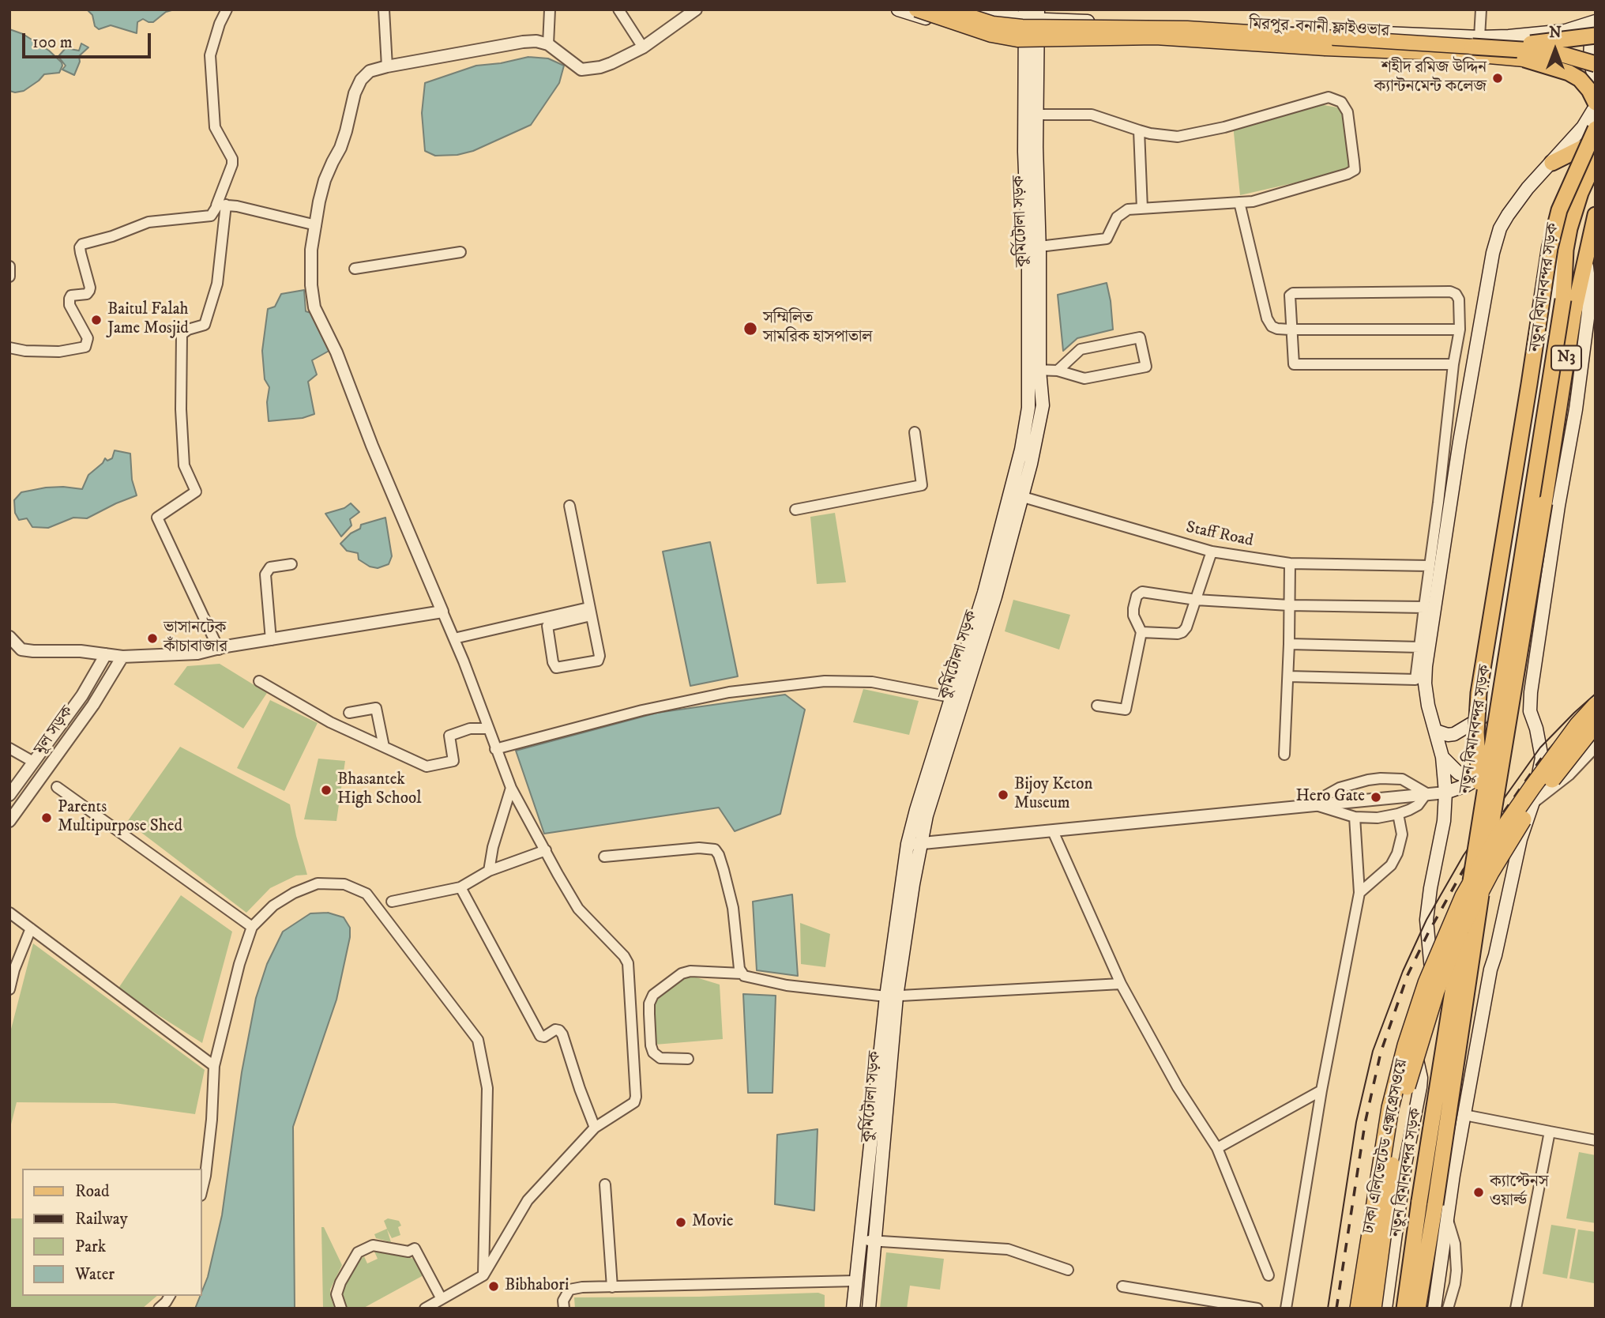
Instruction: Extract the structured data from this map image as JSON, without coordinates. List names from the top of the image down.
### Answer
{
  "streets": {
    "highway": ["নতুন বিমানবন্দর সড়ক", "N3", "ঢাকা এলিভেটেড এক্সপ্রেসওয়ে"],
    "main road": ["মিরপুর-বনানী ফ্লাইওভার", "কুর্মিটোলা সড়ক"],
    "street": ["Staff Road", "মূল সড়ক"]
  },
  "crossings": [
    ["কুর্মিটোলা সড়ক", "Staff Road"]
  ],
  "places": [
    "শহীদ রমিজ উদ্দিন ক্যান্টনমেন্ট কলেজ",
    "Baitul Falah Jame Mosjid",
    "সম্মিলিত সামরিক হাসপাতাল",
    "ভাসানটেক কাঁচাবাজার",
    "Bhasantek High School",
    "Bijoy Keton Museum",
    "Hero Gate",
    "Parents Multipurpose Shed",
    "ক্যাপ্টেনস ওয়ার্ল্ড",
    "Movie",
    "Bibhabori"
  ],
  "legend": [
    "Road",
    "Railway",
    "Park",
    "Water"
  ],
  "scale_bar": "100 m",
  "north": "top"
}
